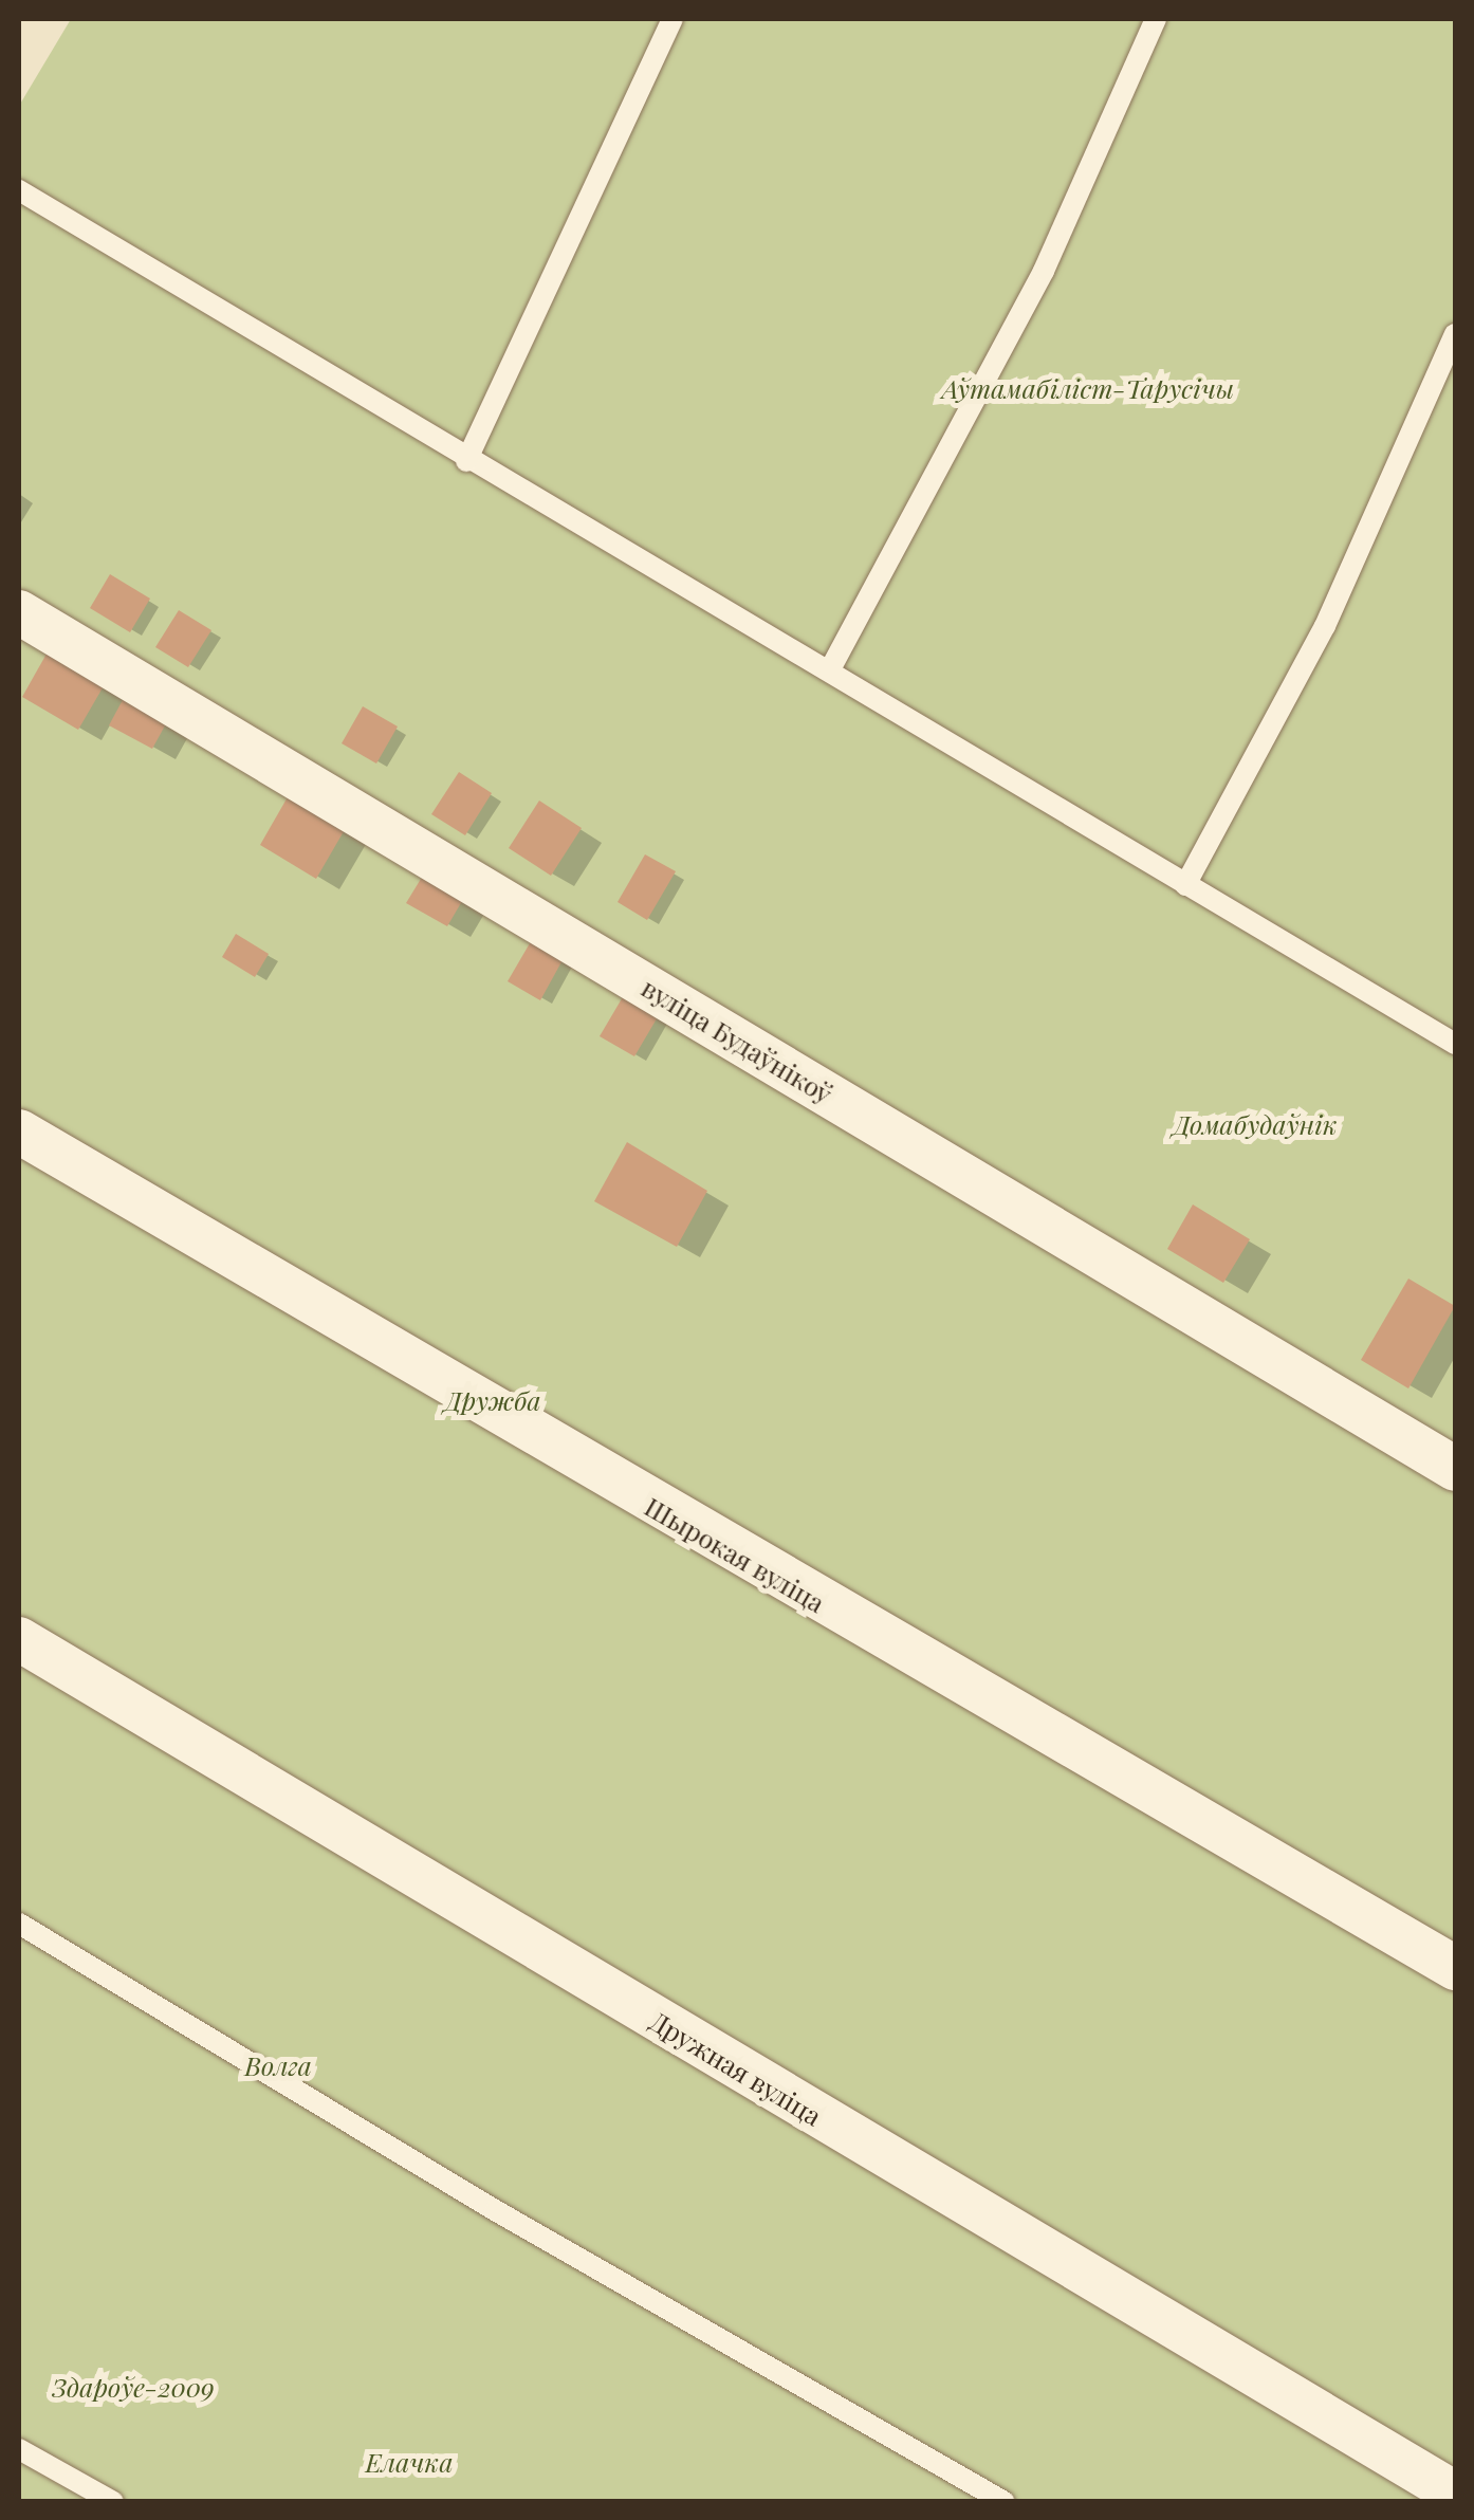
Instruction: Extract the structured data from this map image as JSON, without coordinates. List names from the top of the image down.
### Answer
{
  "streets": {
    "street": ["вуліца Будаўнікоў", "Шырокая вуліца", "Дружная вуліца"]
  },
  "parks": [
    "Аўтамабіліст-Тарусічы",
    "Домабудаўнік",
    "Дружба",
    "Волга",
    "Здароўе-2009",
    "Елачка"
  ]
}
